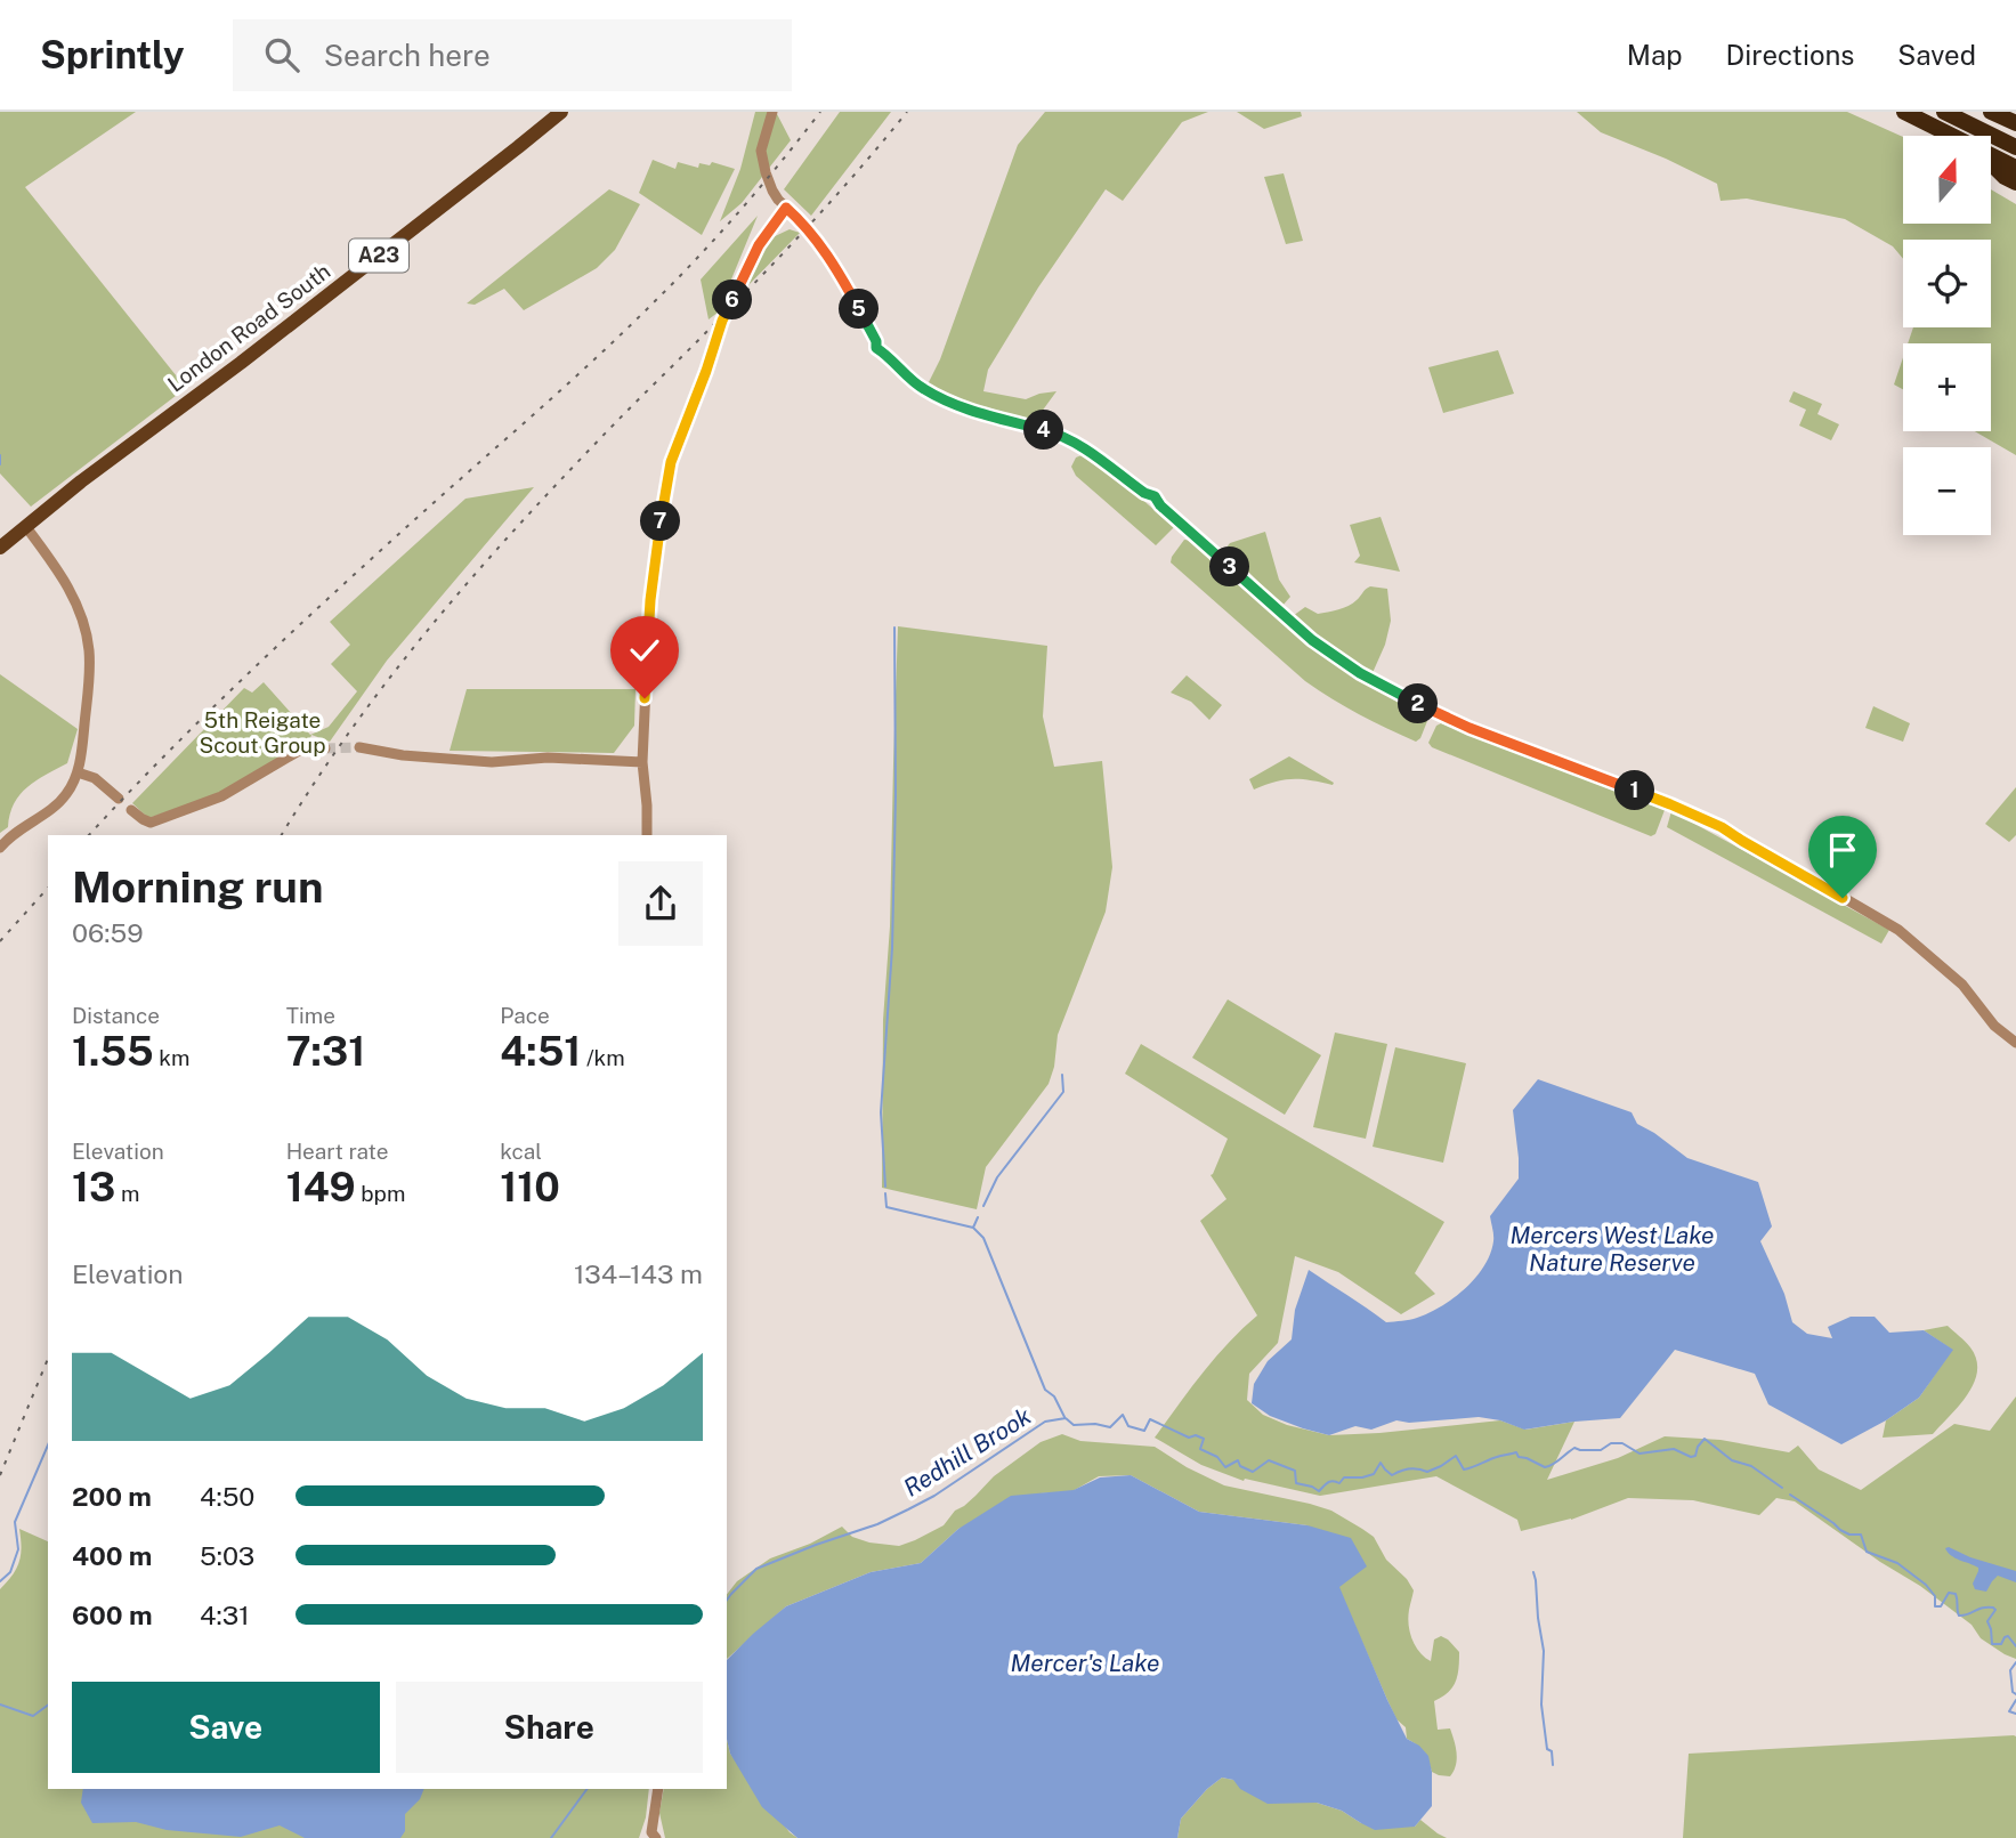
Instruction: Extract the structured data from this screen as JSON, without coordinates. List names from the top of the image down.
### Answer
{
  "streets": {
    "main road": ["A23", "London Road South"]
  },
  "water": ["Mercers West Lake Nature Reserve", "Redhill Brook", "Mercer's Lake"],
  "parks": ["5th Reigate Scout Group"],
  "north": "top",
  "page": {
    "header": "Sprintly",
    "search": "Search here",
    "nav": ["Map", "Directions", "Saved"],
    "map_buttons": ["+", "−"],
    "pins": [
      "6",
      "5",
      "4",
      "7",
      "3",
      "2",
      "1"
    ],
    "heading": ["Morning run", "06:59"],
    "stats": [
      ["Distance", "1.55 km"],
      ["Time", "7:31"],
      ["Pace", "4:51 /km"],
      ["Elevation", "13 m"],
      ["Heart rate", "149 bpm"],
      ["kcal", "110"]
    ],
    "chart": ["Elevation", "134–143 m"],
    "list": [
      {
        "name": "200 m",
        "note": "4:50"
      },
      {
        "name": "400 m",
        "note": "5:03"
      },
      {
        "name": "600 m",
        "note": "4:31"
      }
    ],
    "buttons": ["Save", "Share"]
  }
}
